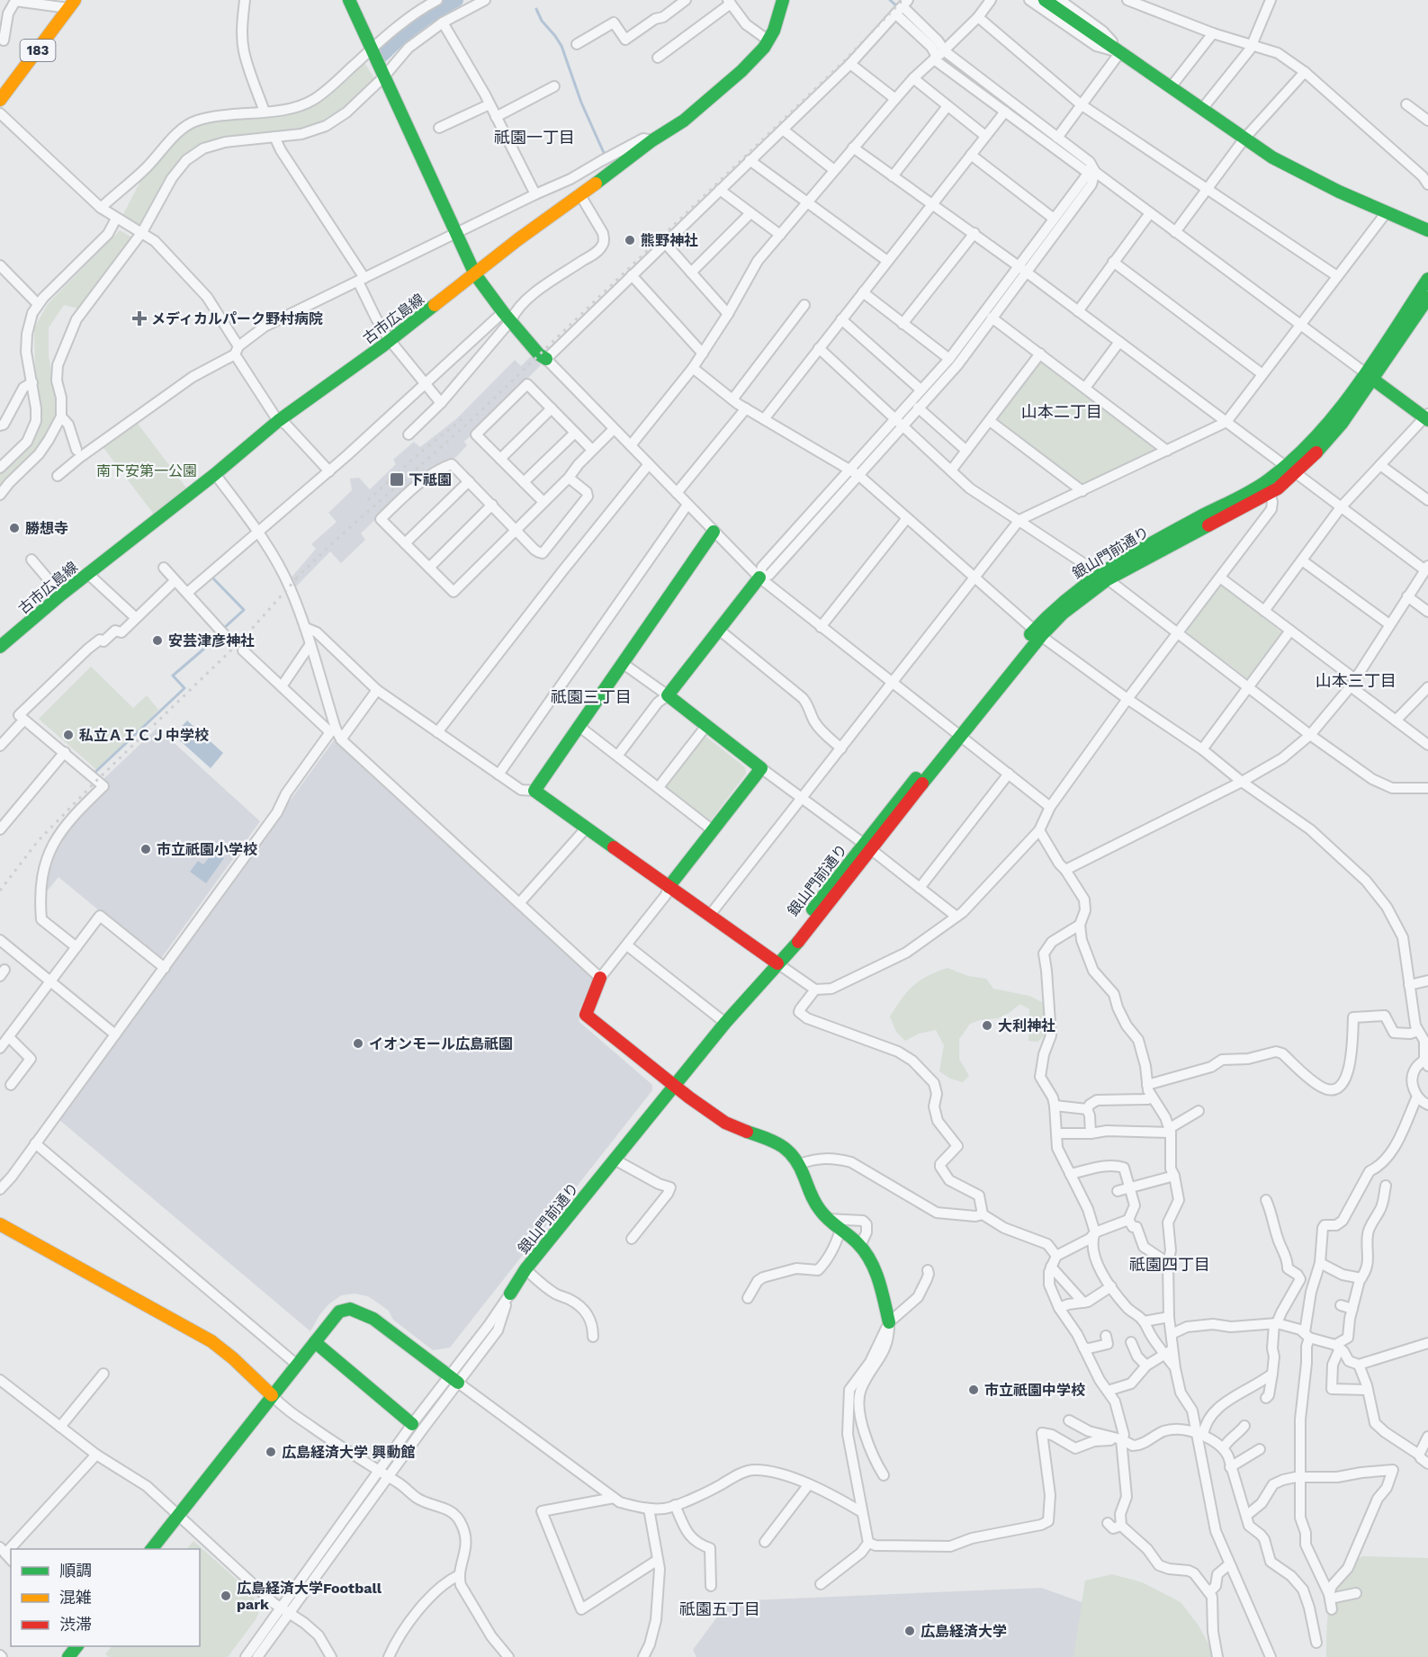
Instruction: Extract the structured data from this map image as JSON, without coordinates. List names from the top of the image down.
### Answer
{
  "streets": {
    "main road": ["183", "古市広島線", "銀山門前通り"]
  },
  "districts": [
    "祇園一丁目",
    "山本二丁目",
    "山本三丁目",
    "祇園三丁目",
    "祇園四丁目",
    "祇園五丁目"
  ],
  "parks": ["南下安第一公園"],
  "places": {
    "other": [
      "熊野神社",
      "勝想寺",
      "安芸津彦神社",
      "私立ＡＩＣＪ中学校",
      "市立祇園小学校",
      "大利神社",
      "イオンモール広島祇園",
      "市立祇園中学校",
      "広島経済大学 興動館",
      "広島経済大学Football park",
      "広島経済大学"
    ],
    "health": ["メディカルパーク野村病院"],
    "transit": ["下祗園"]
  },
  "legend": ["順調", "混雑", "渋滞"]
}
